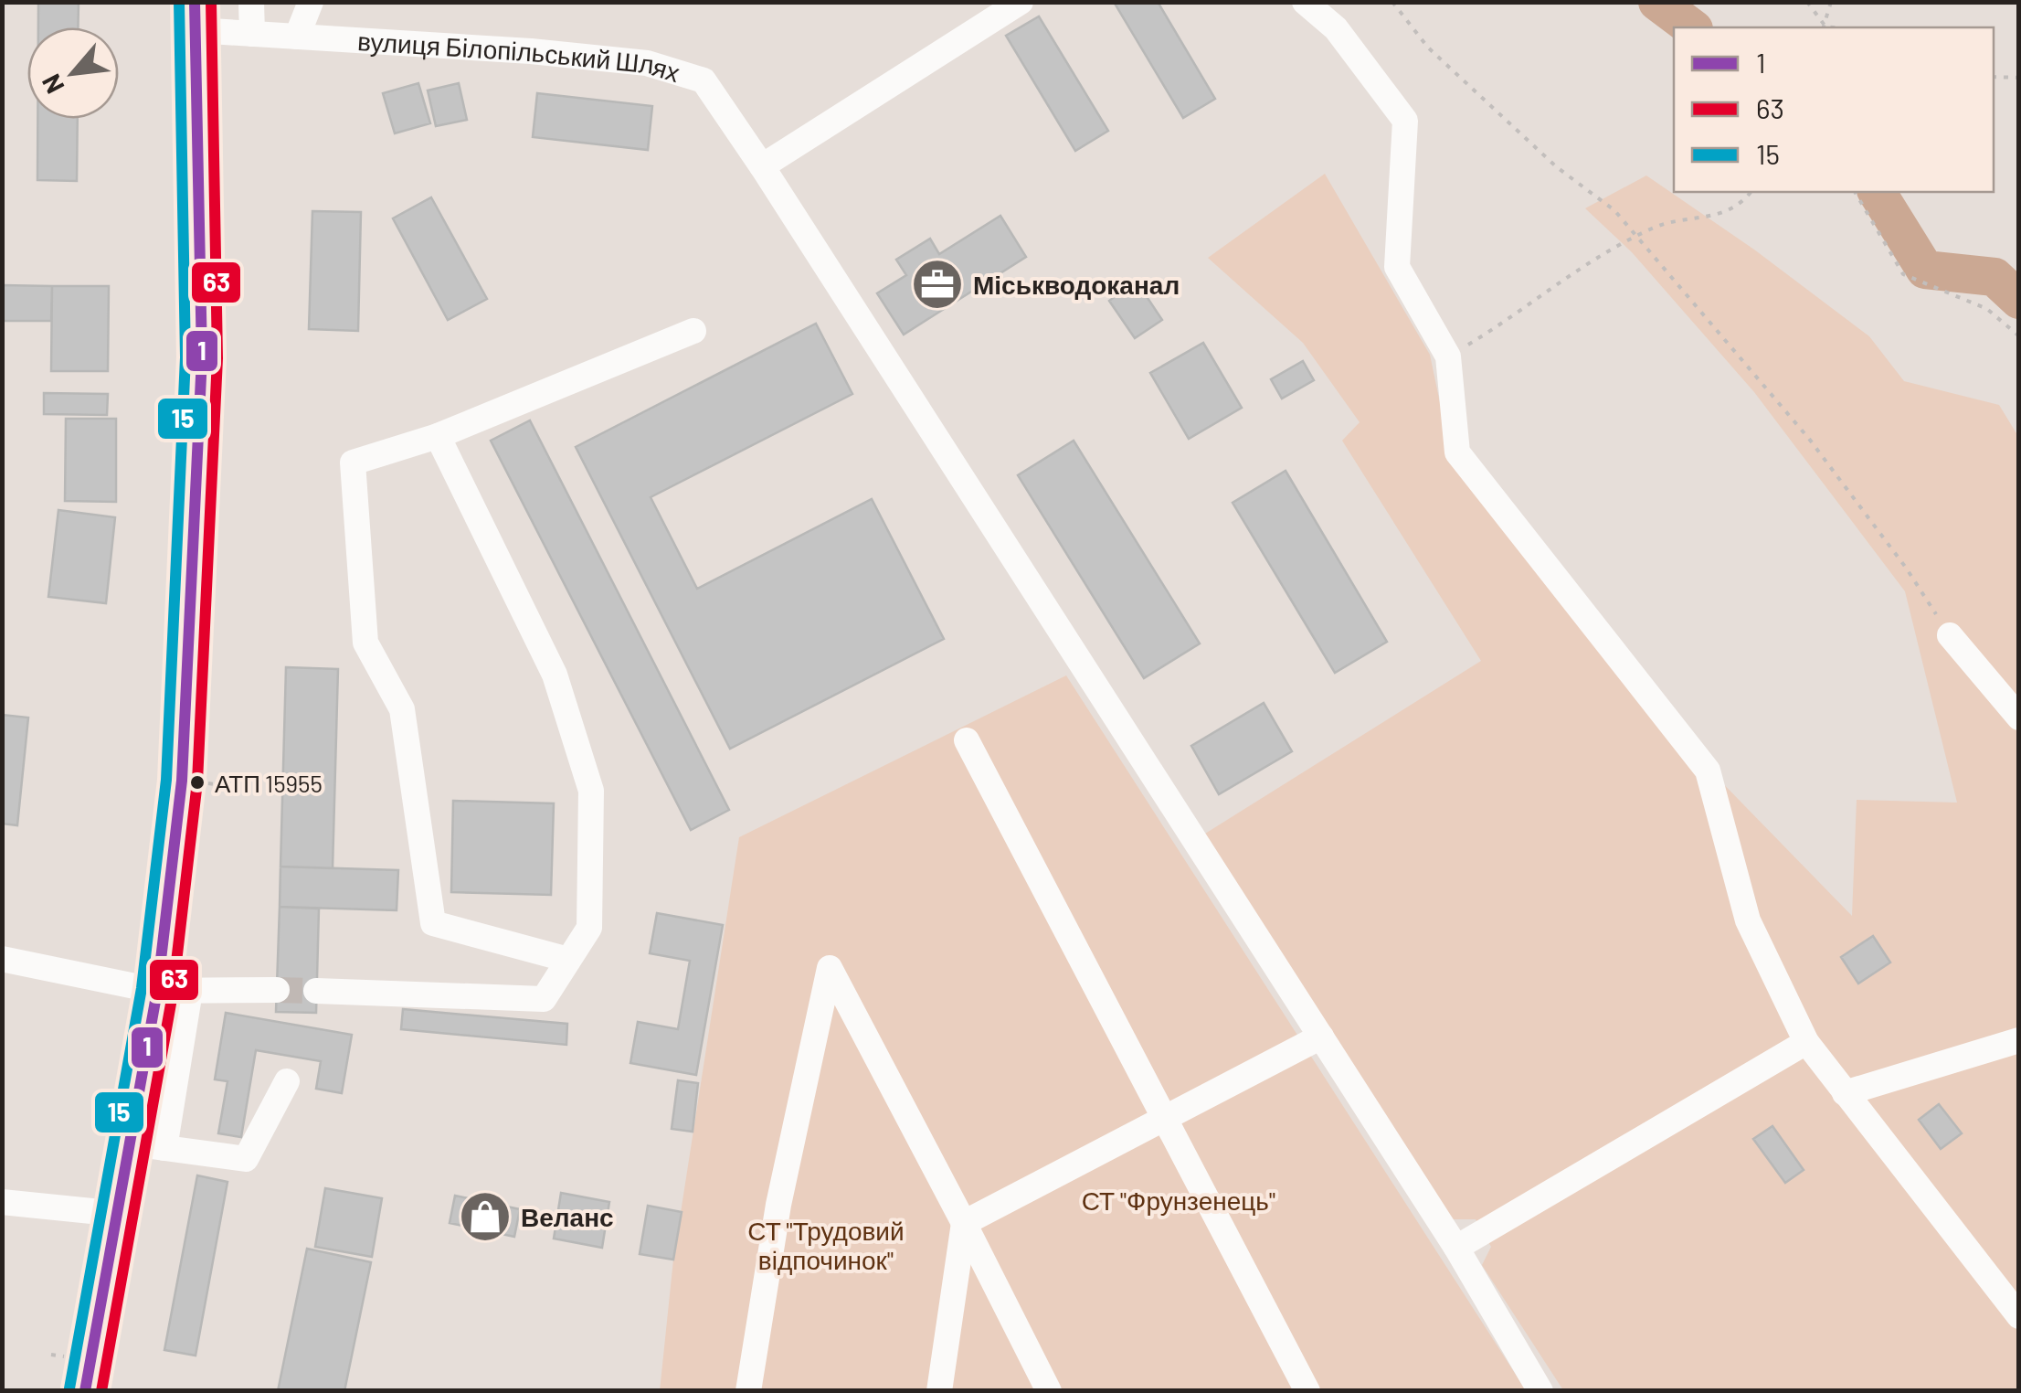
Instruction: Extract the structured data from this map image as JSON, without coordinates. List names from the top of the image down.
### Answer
{
  "streets": {
    "main road": ["вулиця Білопільський Шлях"]
  },
  "parks": ["СТ \"Фрунзенець\"", "СТ \"Трудовий відпочинок\""],
  "places": {
    "office": ["Міськводоканал"],
    "other": ["АТП 15955"],
    "shop": ["Веланс"]
  },
  "lines": ["transit line 1", "transit line 63", "transit line 15"],
  "legend": ["1", "63", "15"],
  "north": "bottom left"
}
